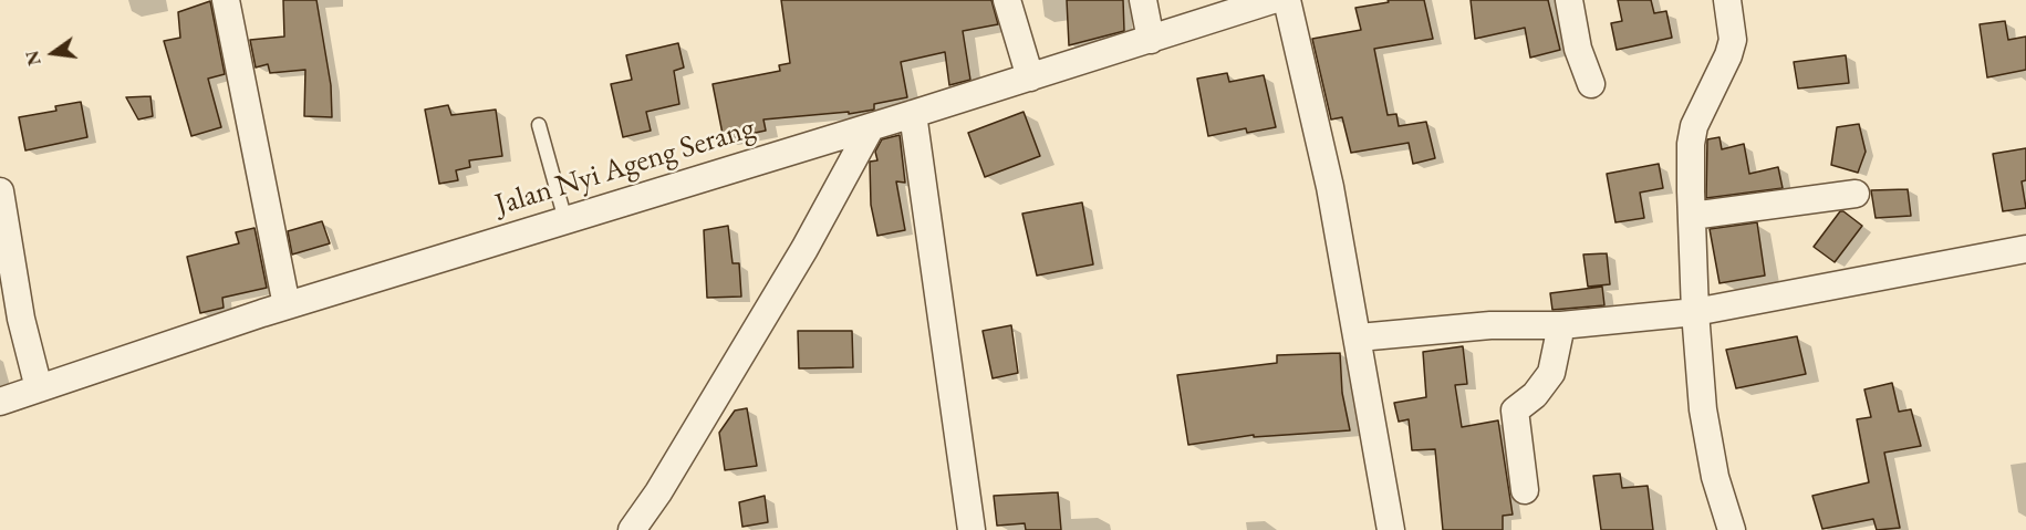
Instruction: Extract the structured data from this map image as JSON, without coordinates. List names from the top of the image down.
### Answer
{
  "streets": {
    "street": ["Jalan Nyi Ageng Serang"]
  },
  "north": "left"
}
